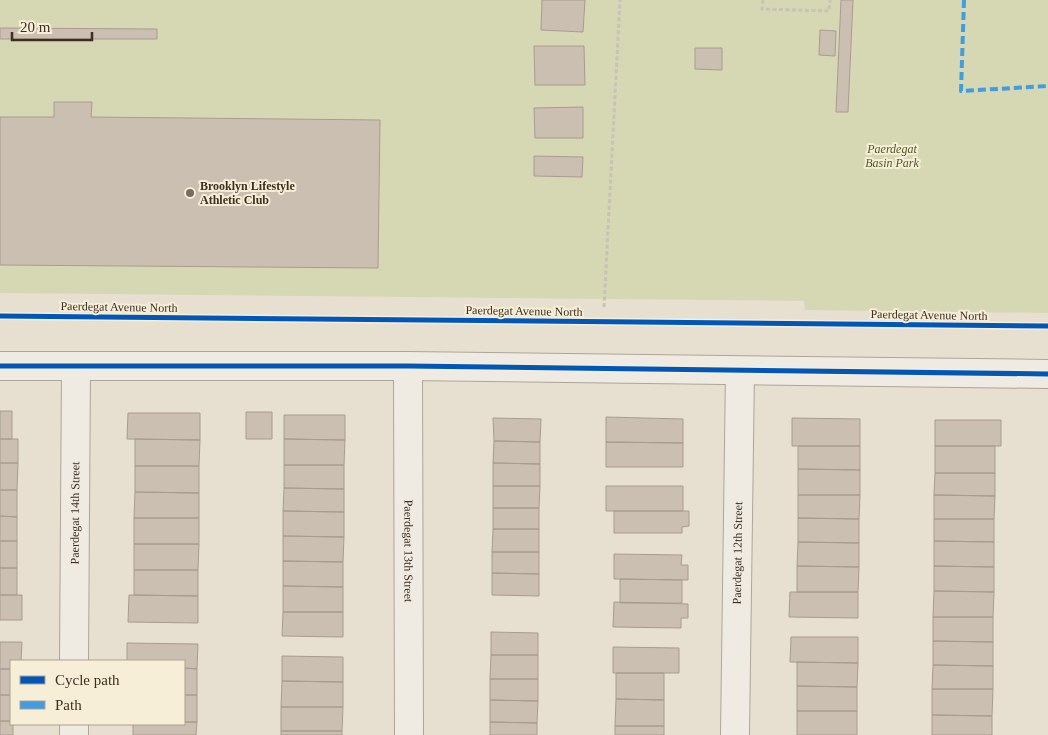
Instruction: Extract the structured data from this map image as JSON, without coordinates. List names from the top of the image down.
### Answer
{
  "streets": {
    "street": ["Paerdegat 14th Street", "Paerdegat 13th Street", "Paerdegat 12th Street"],
    "cycle path": ["Paerdegat Avenue North"]
  },
  "parks": ["Paerdegat Basin Park"],
  "places": ["Brooklyn Lifestyle Athletic Club"],
  "legend": ["Cycle path", "Path"],
  "scale_bar": "20 m"
}
